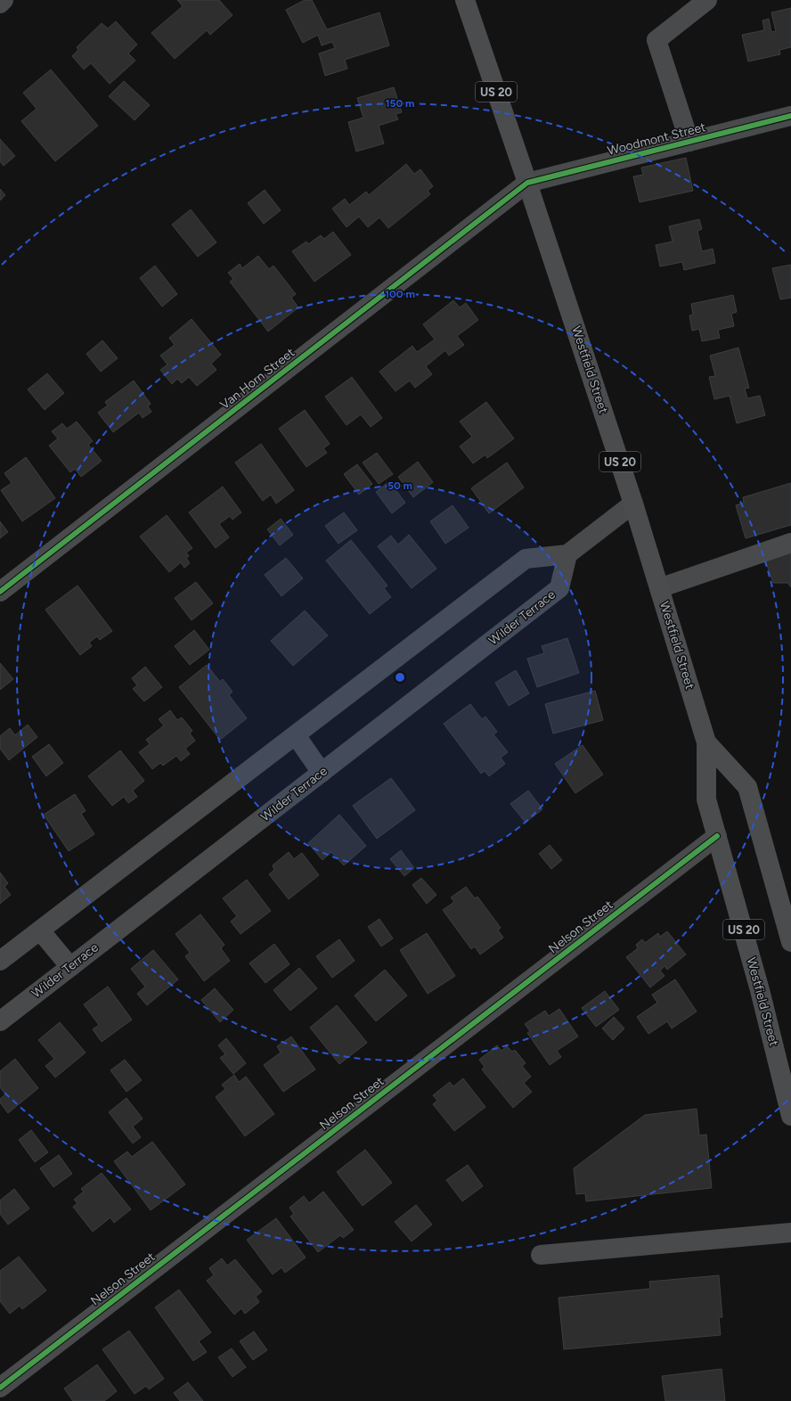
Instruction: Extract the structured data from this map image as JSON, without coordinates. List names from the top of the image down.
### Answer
{
  "streets": {
    "main road": ["US 20", "Westfield Street"],
    "street": [
      "Woodmont Street",
      "Van Horn Street",
      "Wilder Terrace",
      "Nelson Street"
    ]
  },
  "crossings": [
    ["Woodmont Street", "Westfield Street"],
    ["Woodmont Street", "Van Horn Street"],
    ["Westfield Street", "Van Horn Street"],
    ["Westfield Street", "Nelson Street"]
  ],
  "rings": ["150 m", "100 m", "50 m"]
}
